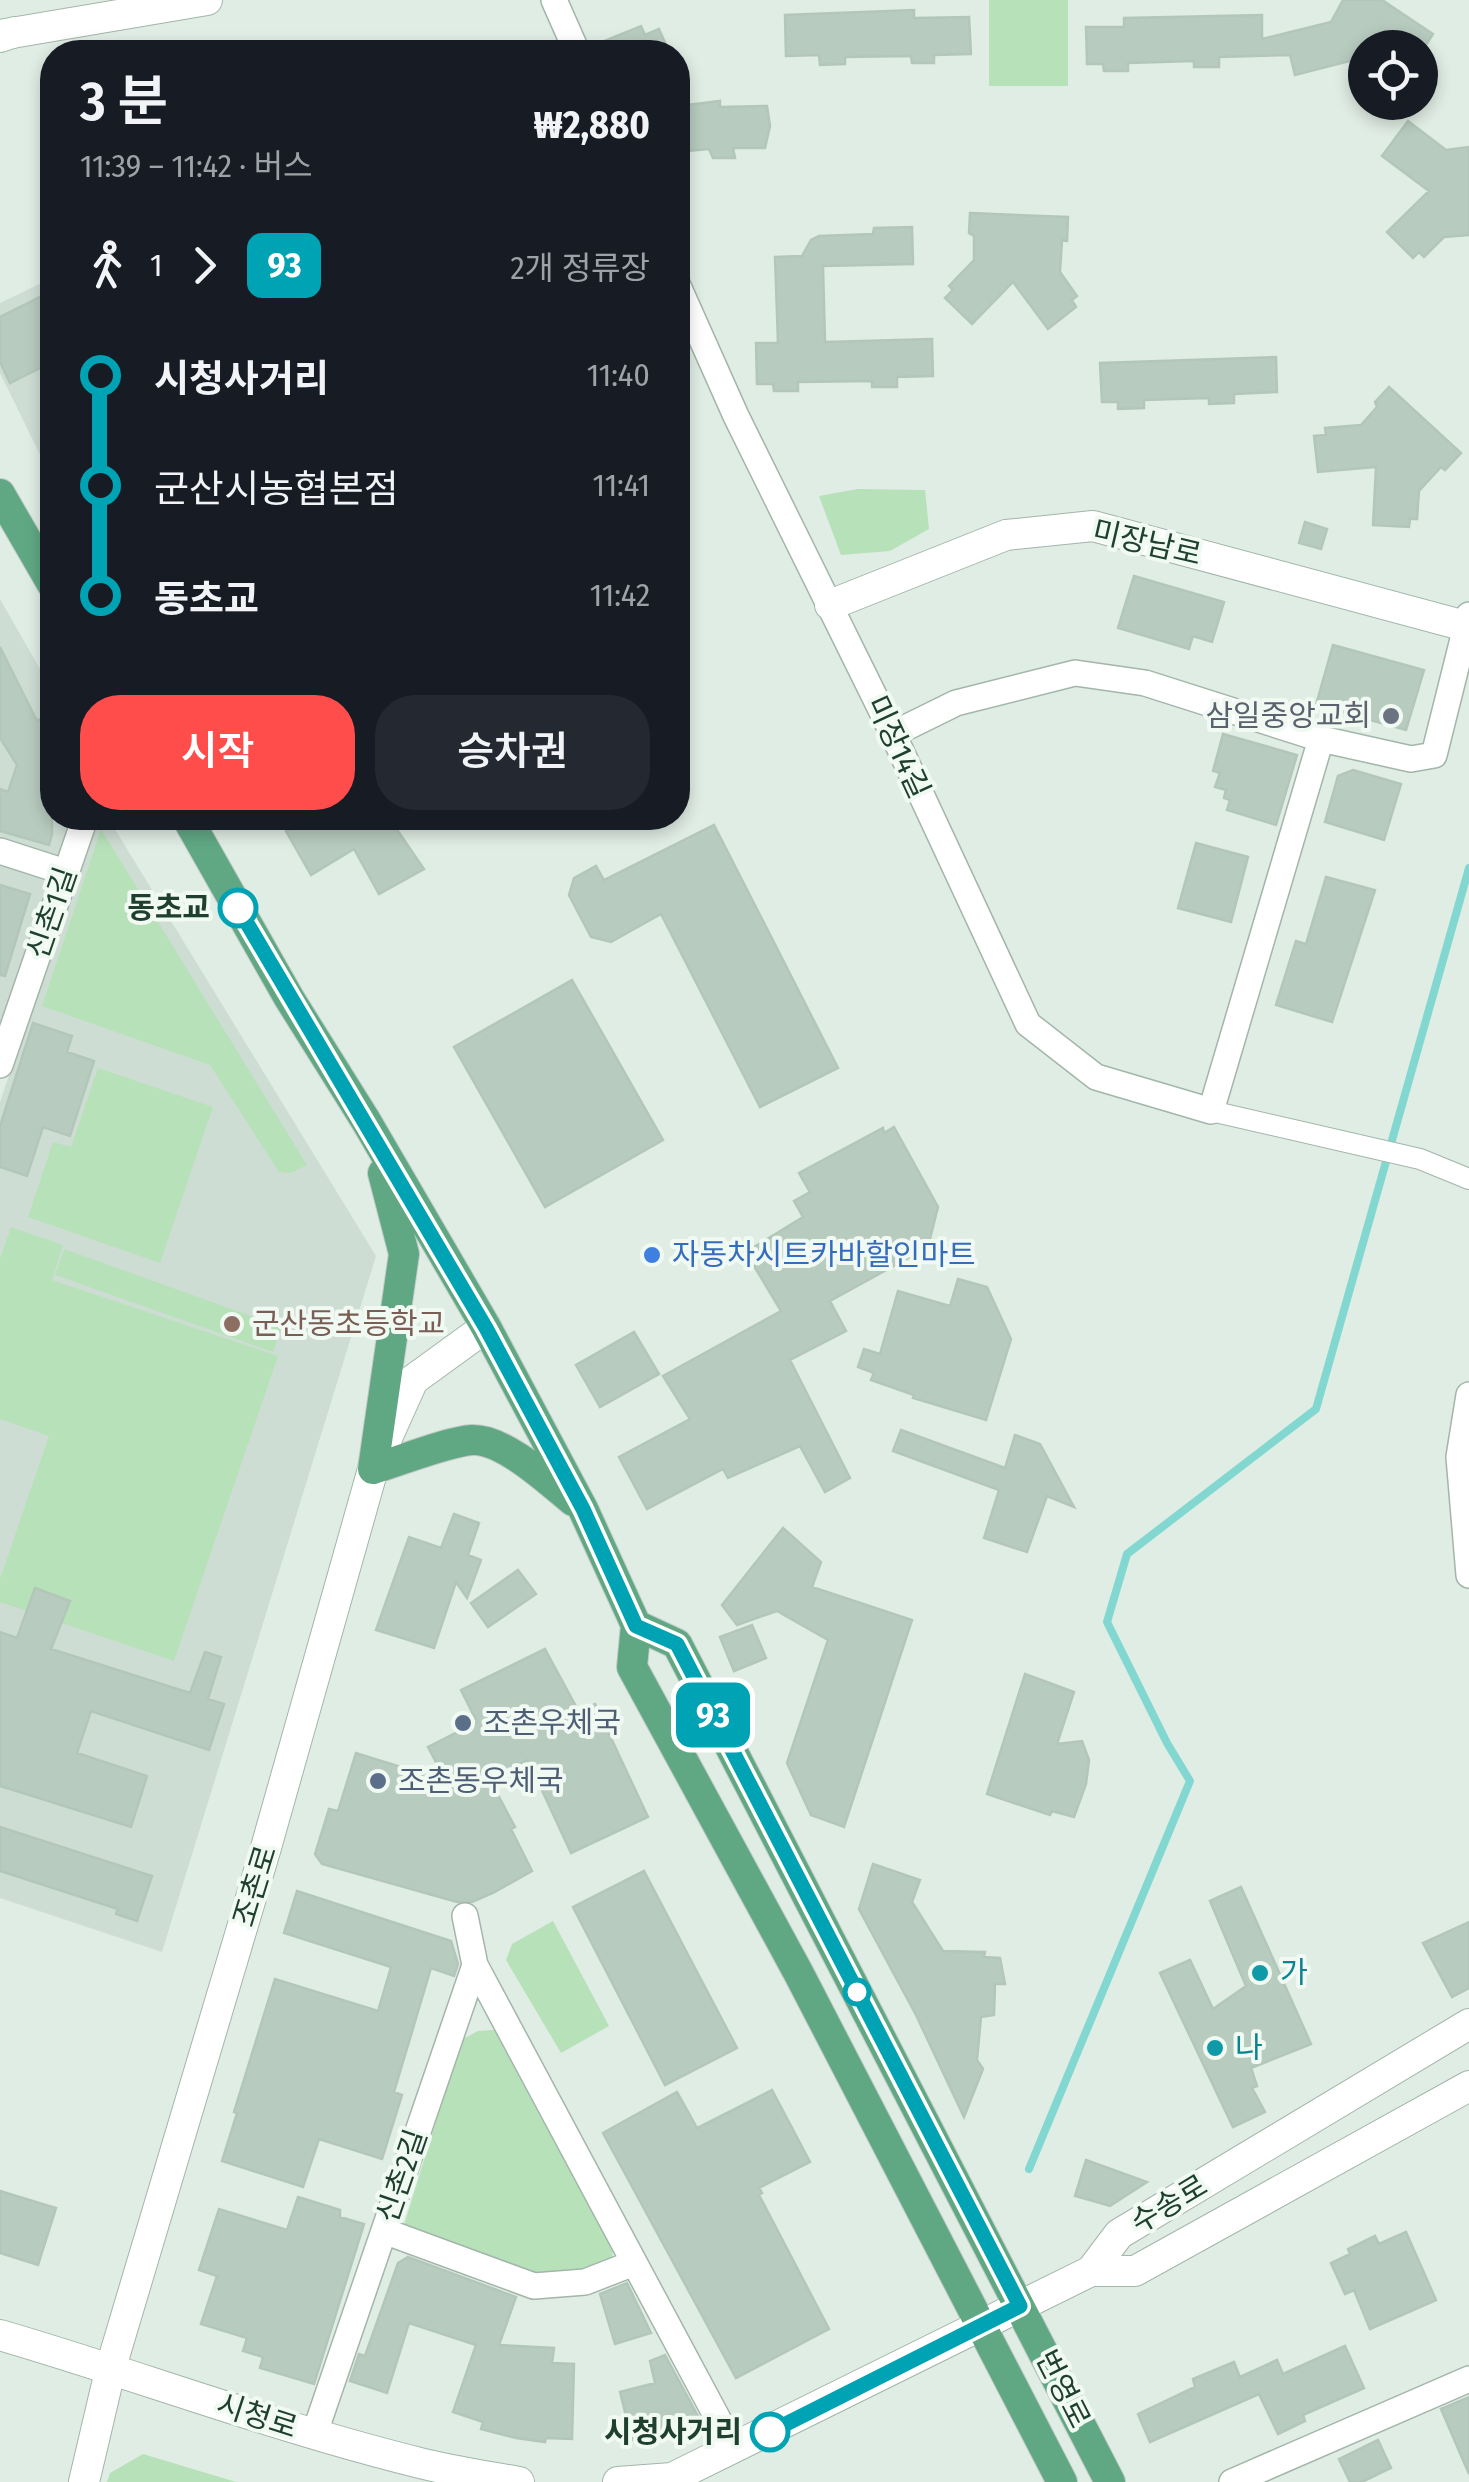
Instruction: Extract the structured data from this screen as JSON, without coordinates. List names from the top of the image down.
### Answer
{
  "streets": {
    "main road": ["번영로"],
    "street": [
      "미장남로",
      "미장14길",
      "신촌1길",
      "조촌로",
      "신촌2길",
      "수송로",
      "시청로"
    ]
  },
  "crossings": [
    ["미장남로", "미장14길"],
    ["조촌로", "번영로"],
    ["조촌로", "시청로"],
    ["신촌2길", "시청로"]
  ],
  "places": [
    "삼일중앙교회",
    "동초교",
    "자동차시트카바할인마트",
    "군산동초등학교",
    "조촌우체국",
    "조촌동우체국",
    "가",
    "나",
    "시청사거리"
  ],
  "lines": ["bus line 93"],
  "page": {
    "on_map": "93",
    "heading": ["3 분", "11:39 – 11:42 · 버스", "₩2,880"],
    "legs": ["1", "93", "2개 정류장"],
    "list": [
      {
        "name": "시청사거리",
        "value": "11:40"
      },
      {
        "name": "군산시농협본점",
        "value": "11:41"
      },
      {
        "name": "동초교",
        "value": "11:42"
      }
    ],
    "buttons": ["시작", "승차권"]
  }
}
